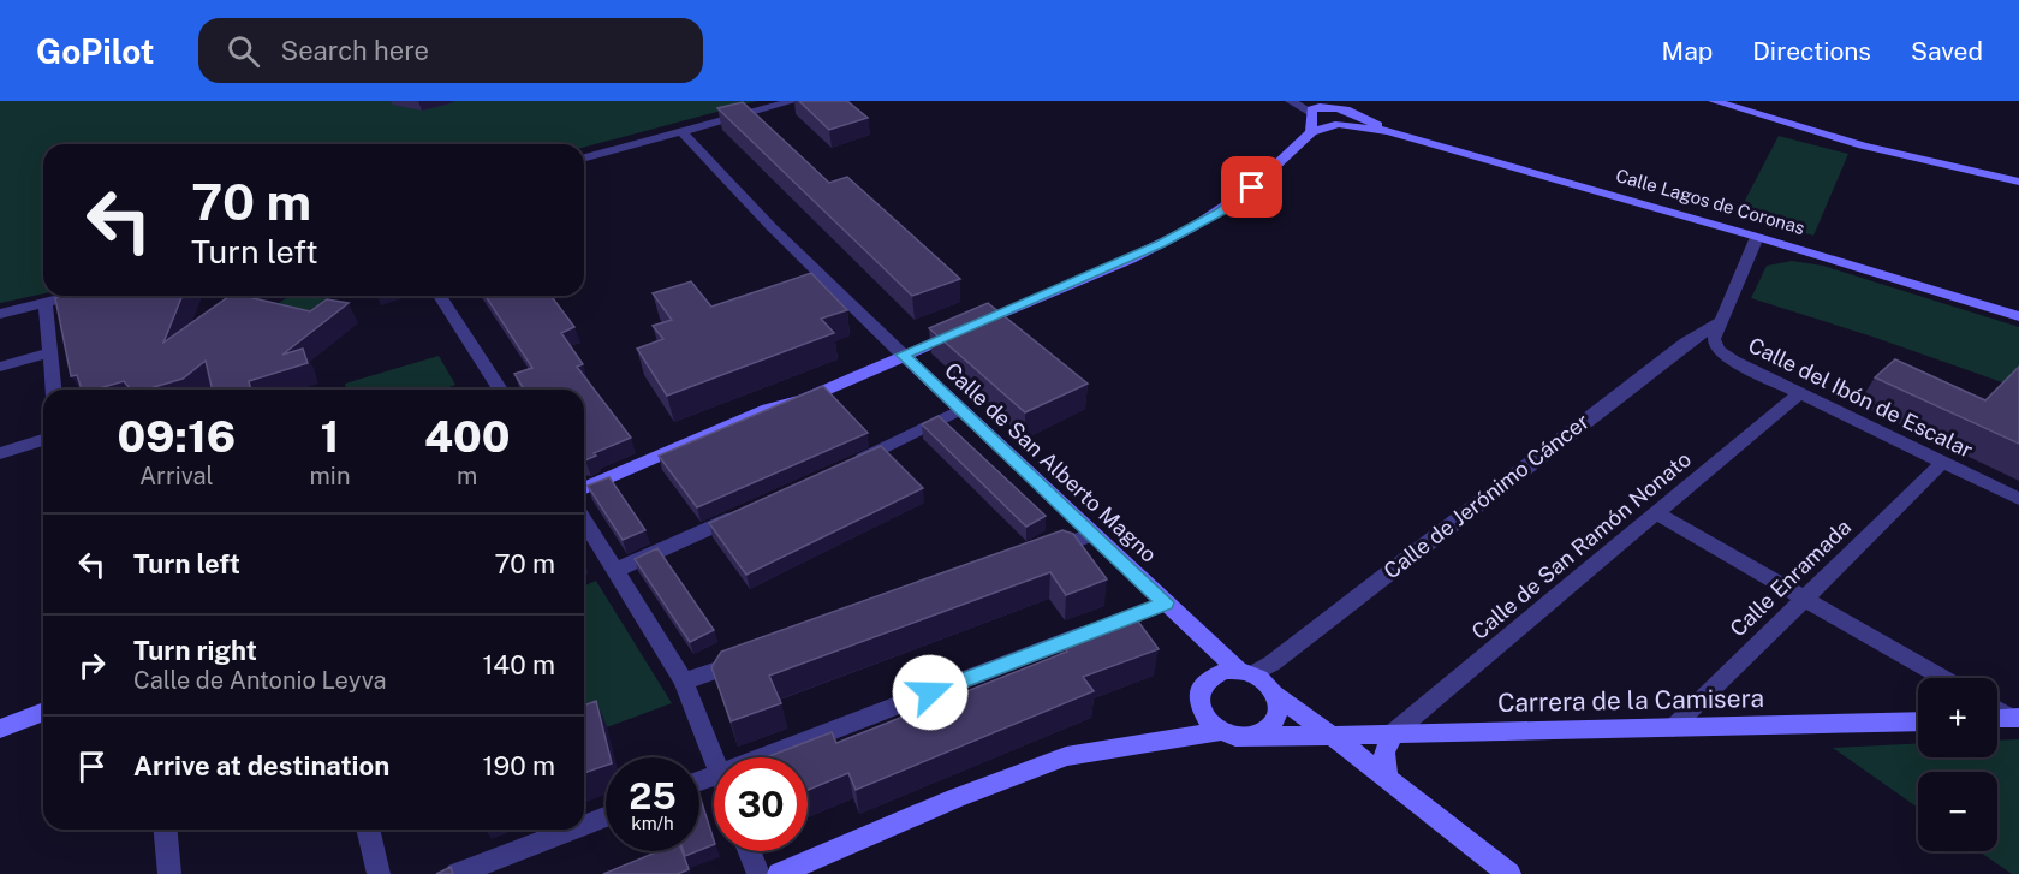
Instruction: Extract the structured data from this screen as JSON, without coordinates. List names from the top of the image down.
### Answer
{
  "streets": {
    "street": [
      "Calle Lagos de Coronas",
      "Calle del Ibón de Escalar",
      "Calle de San Alberto Magno",
      "Calle de Jerónimo Cáncer",
      "Calle de San Ramón Nonato",
      "Calle Enramada",
      "Carrera de la Camisera"
    ]
  },
  "crossings": [
    ["Calle Lagos de Coronas", "Calle del Ibón de Escalar"],
    ["Calle del Ibón de Escalar", "Calle de Jerónimo Cáncer"],
    ["Calle del Ibón de Escalar", "Calle de San Ramón Nonato"],
    ["Calle del Ibón de Escalar", "Calle Enramada"],
    ["Calle de San Alberto Magno", "Calle de Jerónimo Cáncer"],
    ["Calle de San Alberto Magno", "Carrera de la Camisera"],
    ["Calle de Jerónimo Cáncer", "Carrera de la Camisera"],
    ["Calle de San Ramón Nonato", "Carrera de la Camisera"],
    ["Calle Enramada", "Carrera de la Camisera"]
  ],
  "page": {
    "header": "GoPilot",
    "search": "Search here",
    "nav": ["Map", "Directions", "Saved"],
    "turn": ["70 m", "Turn left"],
    "eta": [
      "09:16",
      "Arrival",
      "1",
      "min",
      "400",
      "m"
    ],
    "list": [
      {
        "name": "Turn left",
        "value": "70 m"
      },
      {
        "name": "Turn right",
        "note": "Calle de Antonio Leyva",
        "value": "140 m"
      },
      {
        "name": "Arrive at destination",
        "value": "190 m"
      }
    ],
    "map_buttons": ["+", "−"],
    "speed": "25 km/h",
    "limit": "30"
  }
}
